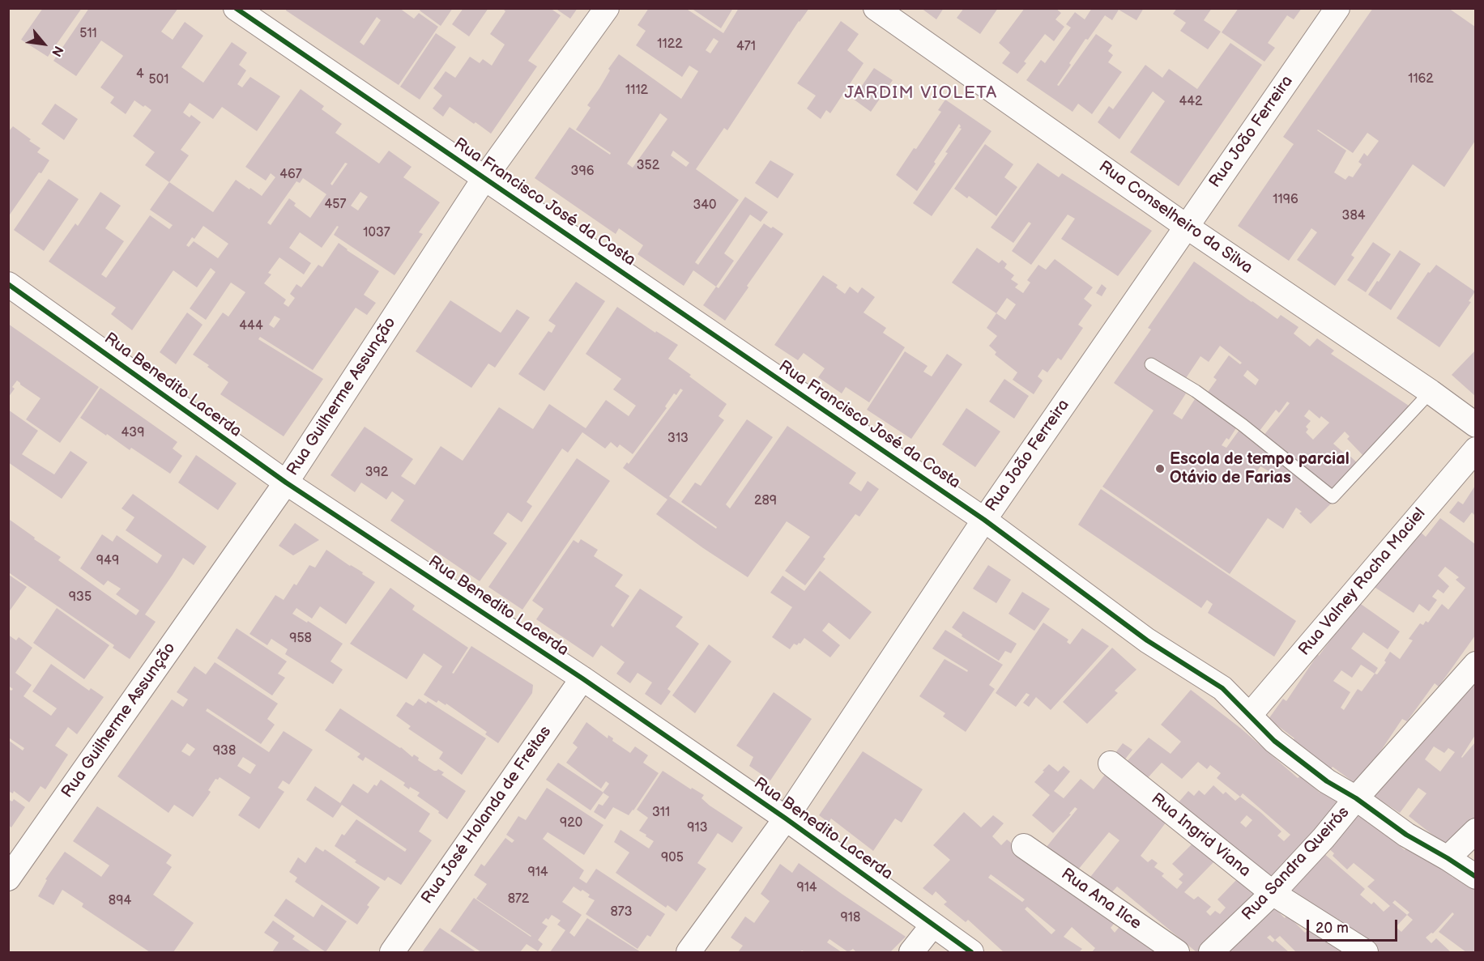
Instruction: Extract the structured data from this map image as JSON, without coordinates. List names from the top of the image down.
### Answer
{
  "streets": {
    "street": [
      "Rua João Ferreira",
      "Rua Francisco José da Costa",
      "Rua Conselheiro da Silva",
      "Rua Benedito Lacerda",
      "Rua Guilherme Assunção",
      "Rua Valney Rocha Maciel",
      "Rua José Holanda de Freitas",
      "Rua Ingrid Viana",
      "Rua Sandra Queirós",
      "Rua Ana Ilce"
    ]
  },
  "crossings": [
    ["Rua João Ferreira", "Rua Francisco José da Costa"],
    ["Rua João Ferreira", "Rua Conselheiro da Silva"],
    ["Rua João Ferreira", "Rua Benedito Lacerda"],
    ["Rua Francisco José da Costa", "Rua Guilherme Assunção"],
    ["Rua Francisco José da Costa", "Rua Valney Rocha Maciel"],
    ["Rua Francisco José da Costa", "Rua Sandra Queirós"],
    ["Rua Benedito Lacerda", "Rua Guilherme Assunção"],
    ["Rua Benedito Lacerda", "Rua José Holanda de Freitas"],
    ["Rua Ingrid Viana", "Rua Sandra Queirós"]
  ],
  "districts": ["JARDIM VIOLETA"],
  "places": ["Escola de tempo parcial Otávio de Farias"],
  "house_numbers": [
    "511",
    "1122",
    "471",
    "4",
    "1162",
    "501",
    "1112",
    "442",
    "352",
    "396",
    "467",
    "1196",
    "457",
    "340",
    "384",
    "1037",
    "444",
    "439",
    "313",
    "392",
    "289",
    "949",
    "935",
    "958",
    "938",
    "311",
    "920",
    "913",
    "905",
    "914",
    "914",
    "872",
    "894",
    "873",
    "918"
  ],
  "scale_bar": "20 m",
  "north": "bottom right"
}
